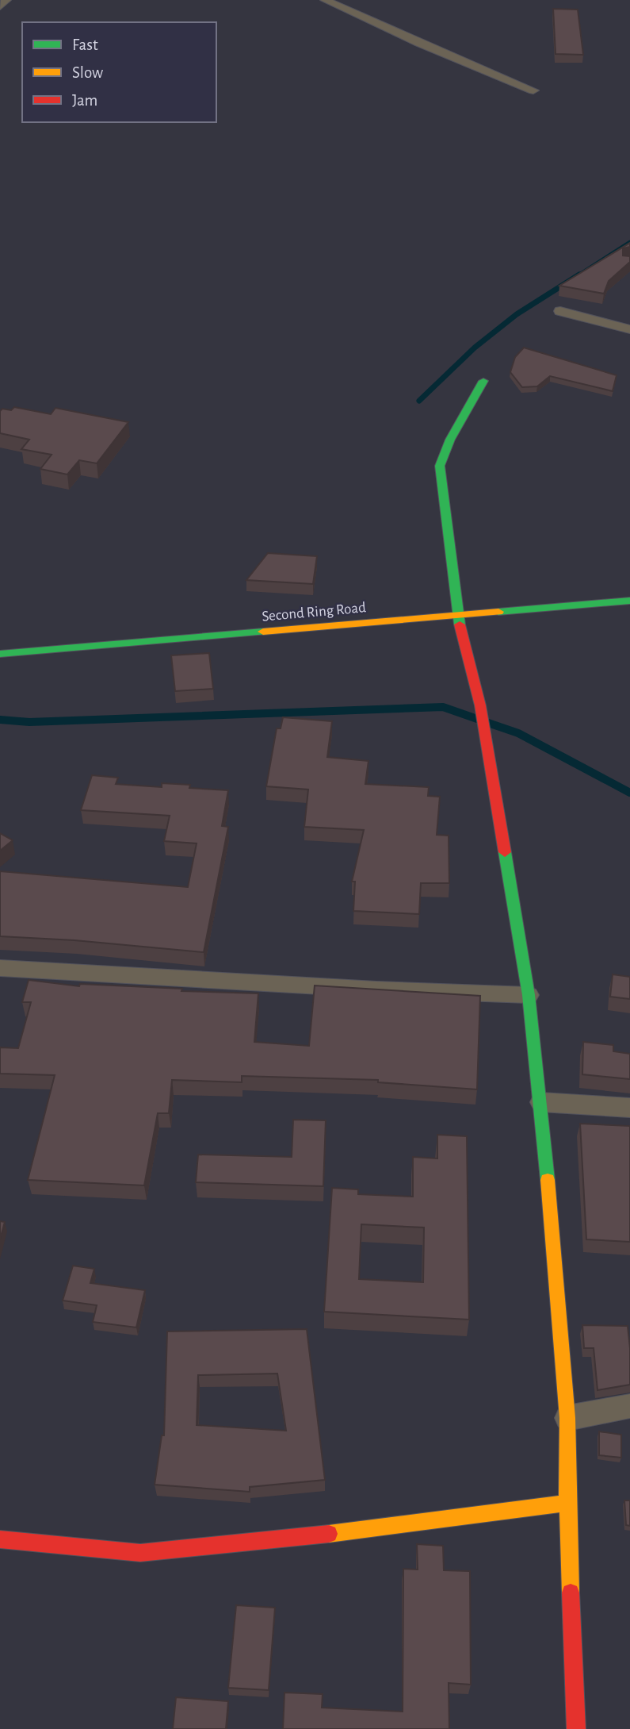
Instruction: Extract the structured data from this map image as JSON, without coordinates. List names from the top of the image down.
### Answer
{
  "streets": {
    "street": ["Second Ring Road"]
  },
  "legend": ["Fast", "Slow", "Jam"]
}
